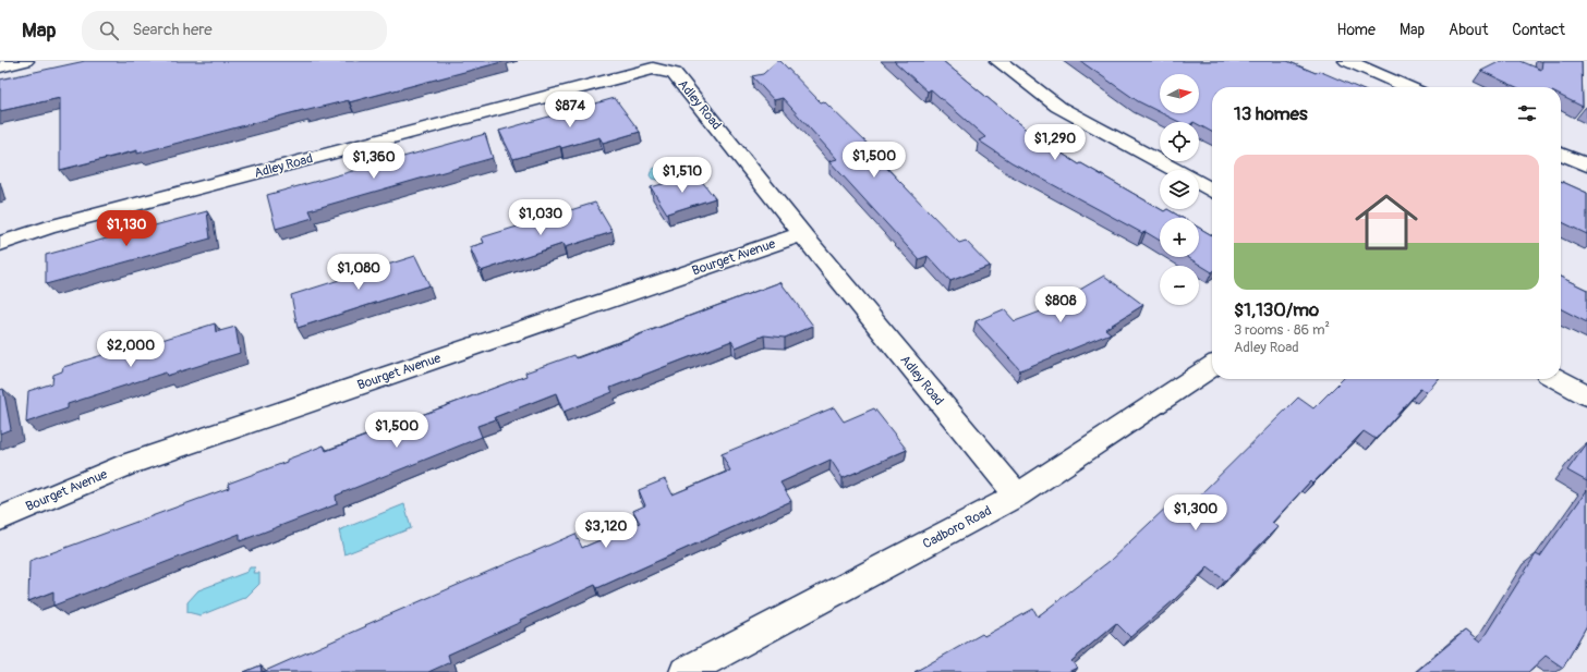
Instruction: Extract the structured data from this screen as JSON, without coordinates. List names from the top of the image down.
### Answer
{
  "streets": {
    "street": ["Adley Road", "Bourget Avenue", "Cadboro Road"]
  },
  "crossings": [
    ["Adley Road", "Bourget Avenue"],
    ["Adley Road", "Cadboro Road"]
  ],
  "north": "right",
  "page": {
    "header": "Map",
    "search": "Search here",
    "nav": [
      "Home",
      "Map",
      "About",
      "Contact"
    ],
    "map_buttons": ["+", "−"],
    "heading": "13 homes",
    "price": [
      "$874",
      "$1,290",
      "$1,500",
      "$1,360",
      "$1,510",
      "$1,030",
      "$1,130",
      "$1,080",
      "$808",
      "$2,000",
      "$1,500",
      "$1,300",
      "$3,120"
    ],
    "list": [
      {
        "name": "$1,130/mo",
        "note": "3 rooms · 86 m² · Adley Road"
      }
    ]
  }
}
